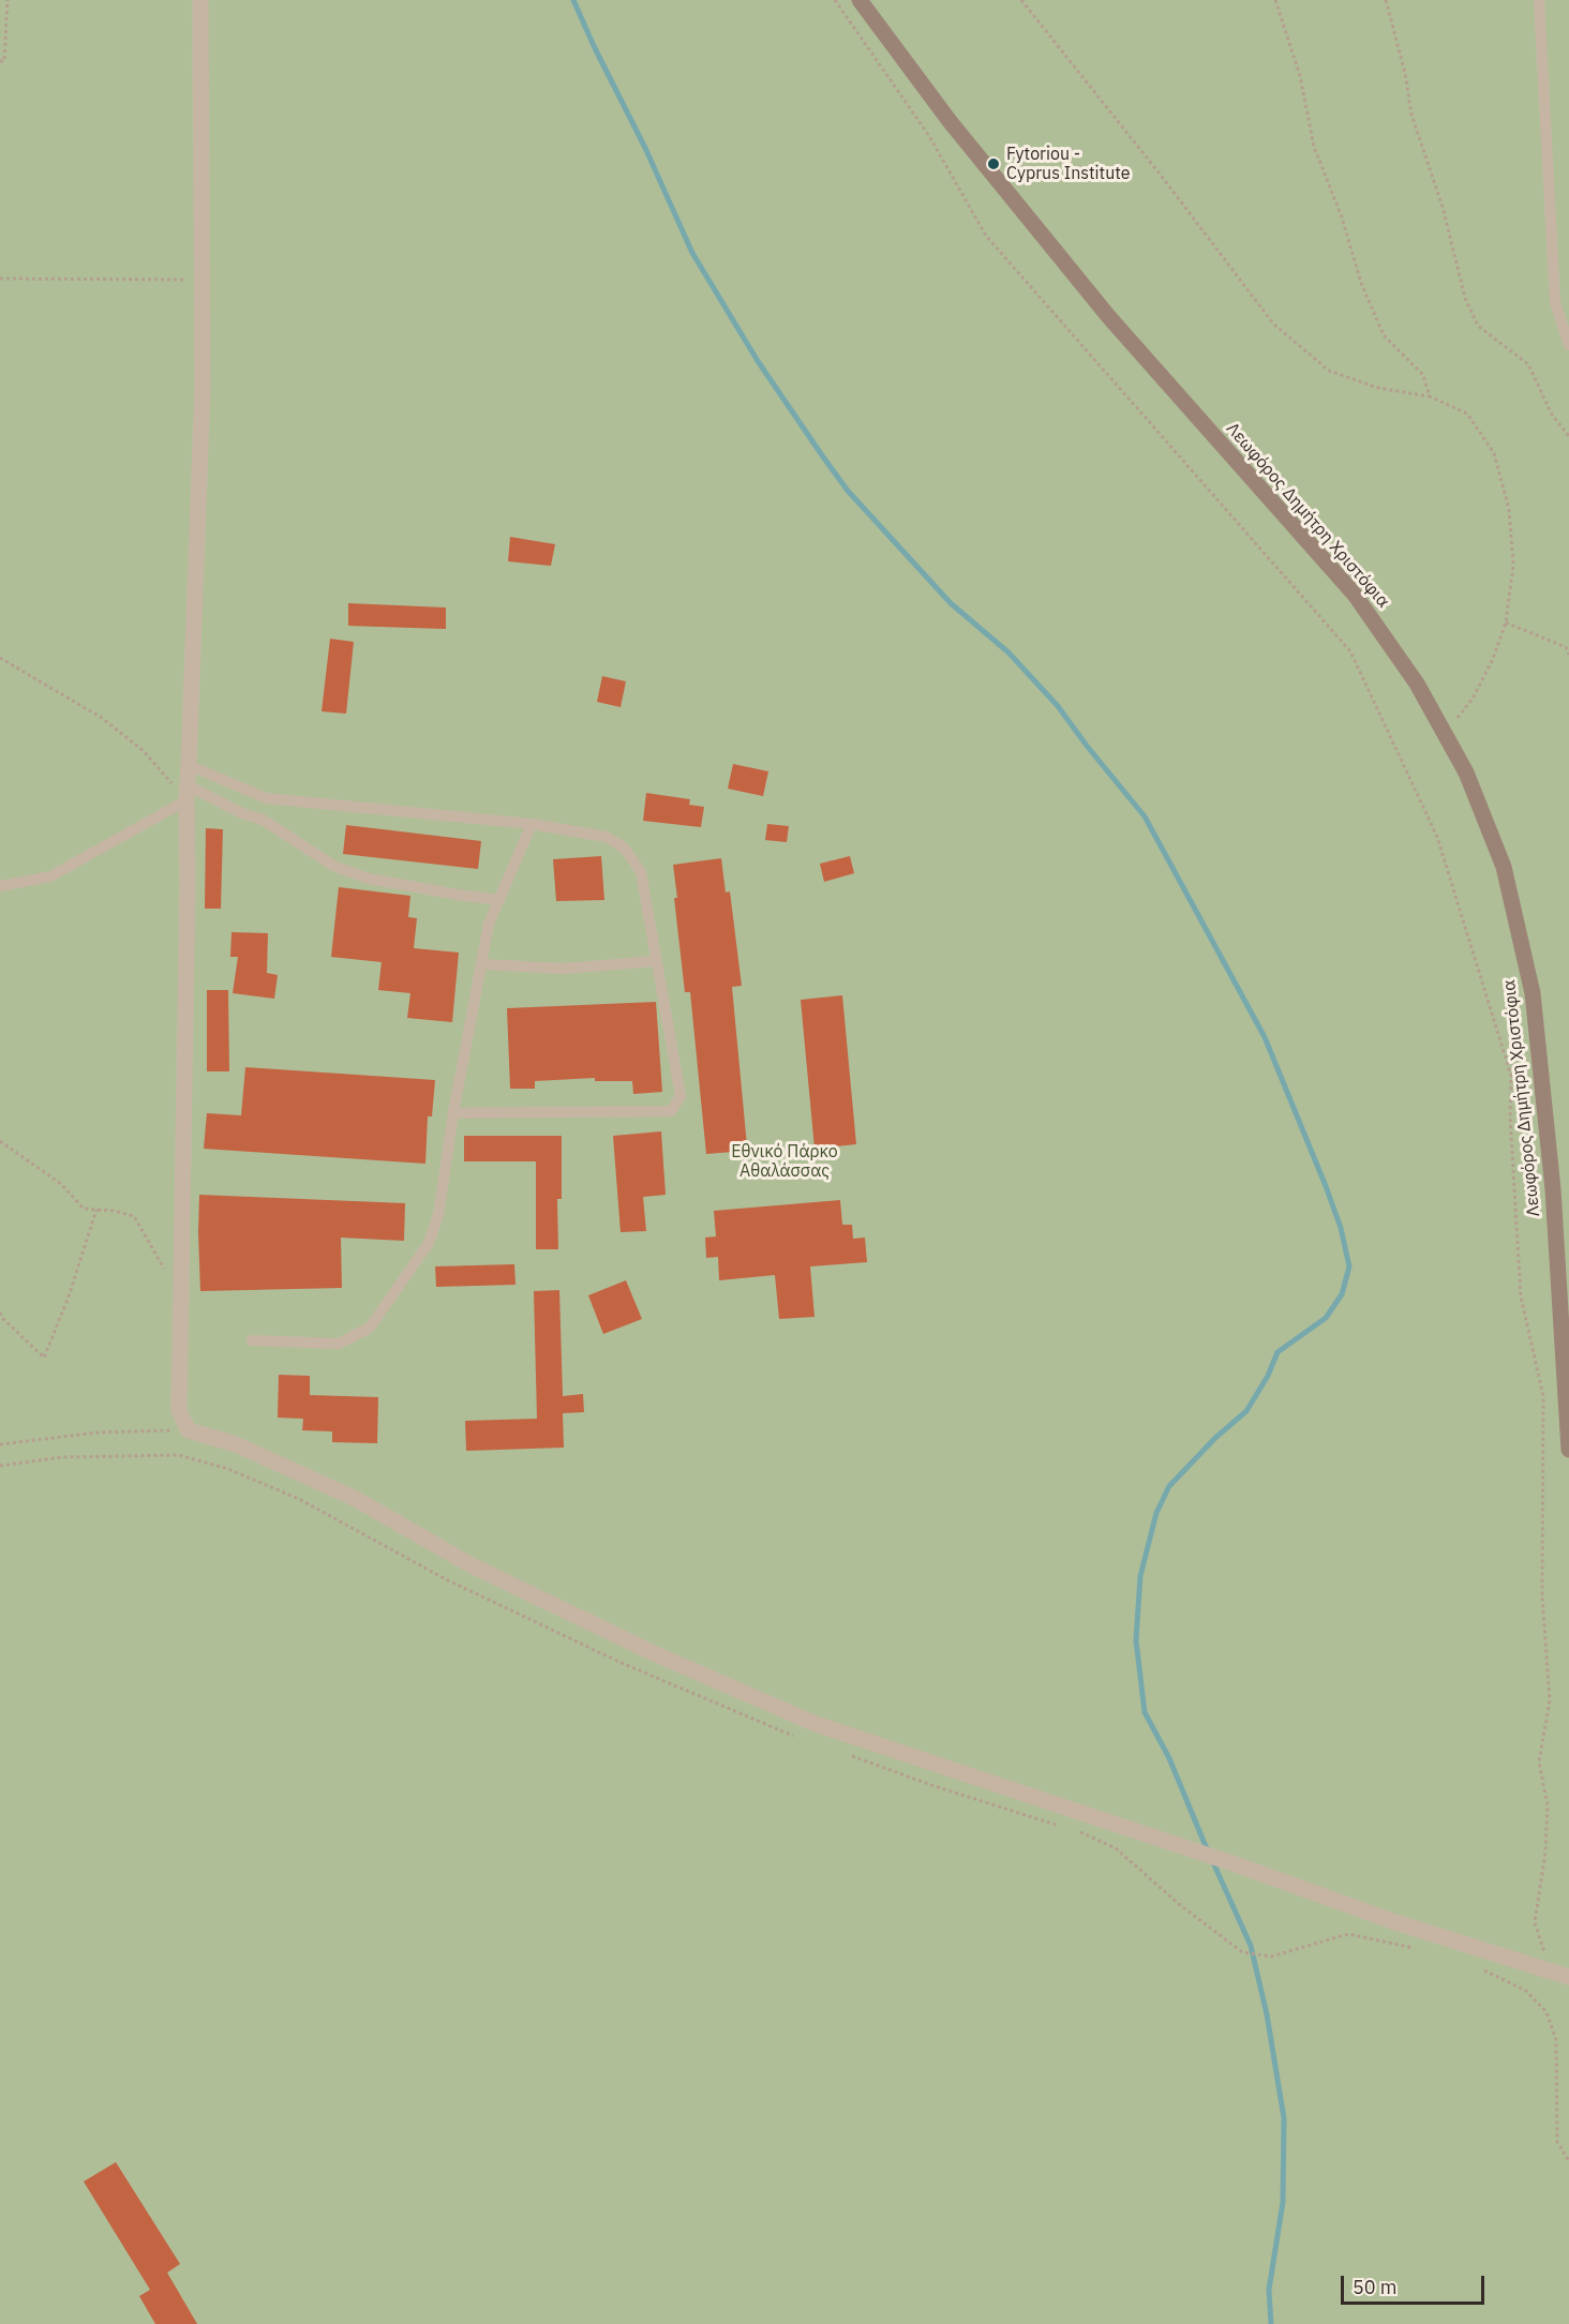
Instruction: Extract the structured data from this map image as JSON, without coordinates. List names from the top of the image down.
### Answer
{
  "streets": {
    "main road": ["Λεωφόρος Δημήτρη Χριστόφια"]
  },
  "parks": ["Εθνικό Πάρκο Αθαλάσσας"],
  "places": ["Fytoriou - Cyprus Institute"],
  "scale_bar": "50 m"
}
